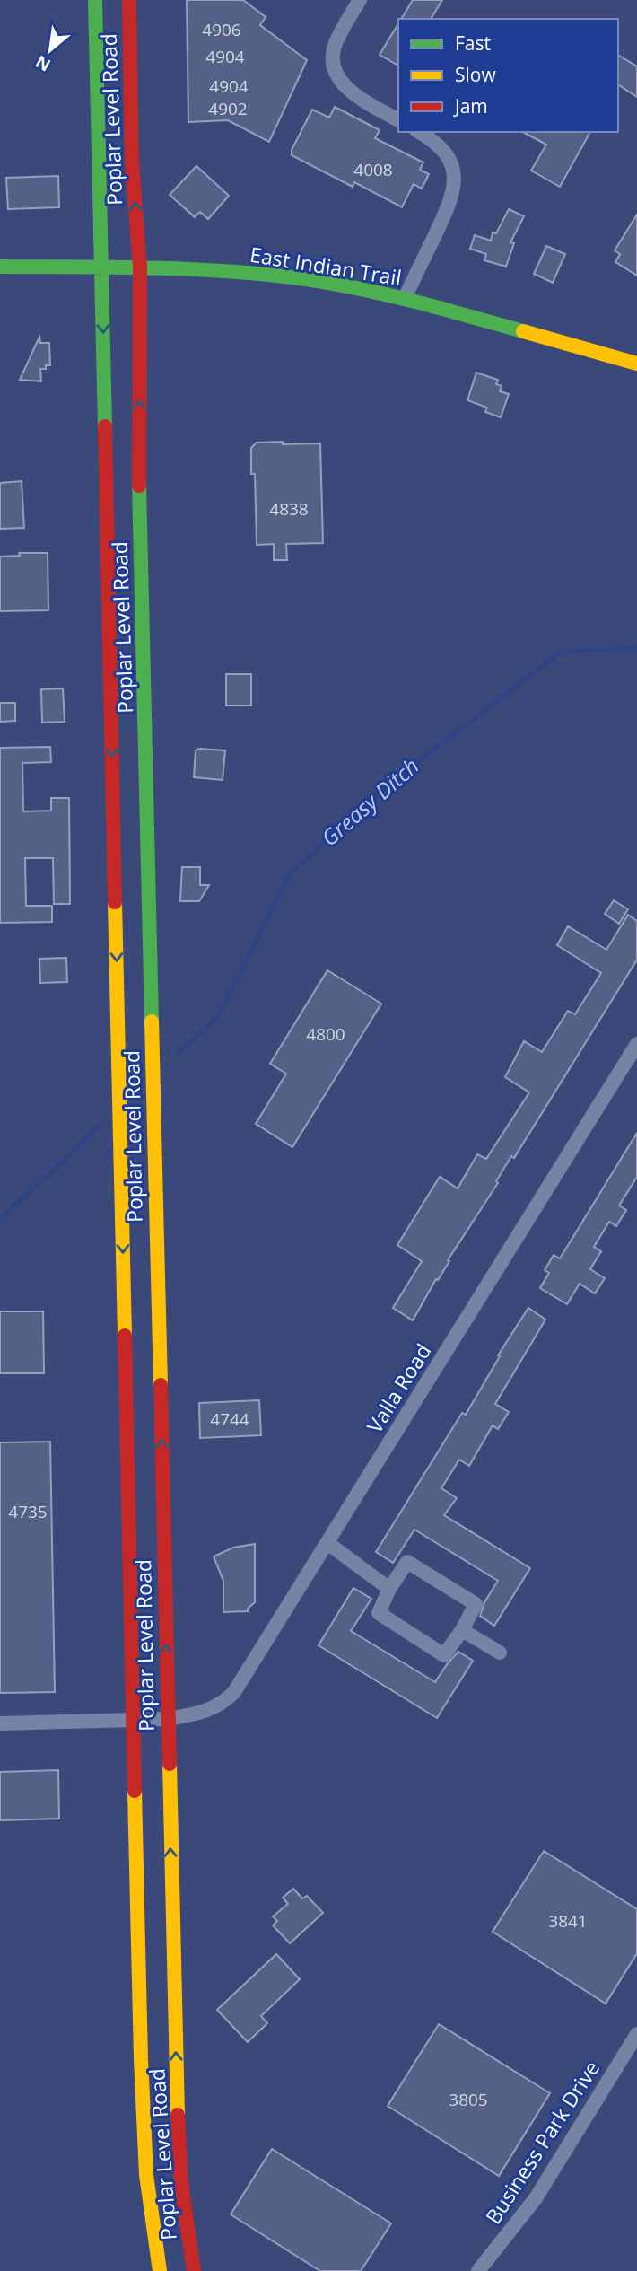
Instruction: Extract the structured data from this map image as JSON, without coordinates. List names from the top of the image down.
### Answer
{
  "streets": {
    "main road": ["Poplar Level Road", "East Indian Trail"],
    "street": ["Valla Road", "Business Park Drive"]
  },
  "crossings": [
    ["Poplar Level Road", "East Indian Trail"],
    ["Poplar Level Road", "Valla Road"]
  ],
  "water": ["Greasy Ditch"],
  "house_numbers": [
    "4906",
    "4904",
    "4904",
    "4902",
    "4008",
    "4838",
    "4800",
    "4744",
    "4735",
    "3841",
    "3805"
  ],
  "legend": ["Fast", "Slow", "Jam"],
  "north": "bottom left"
}
